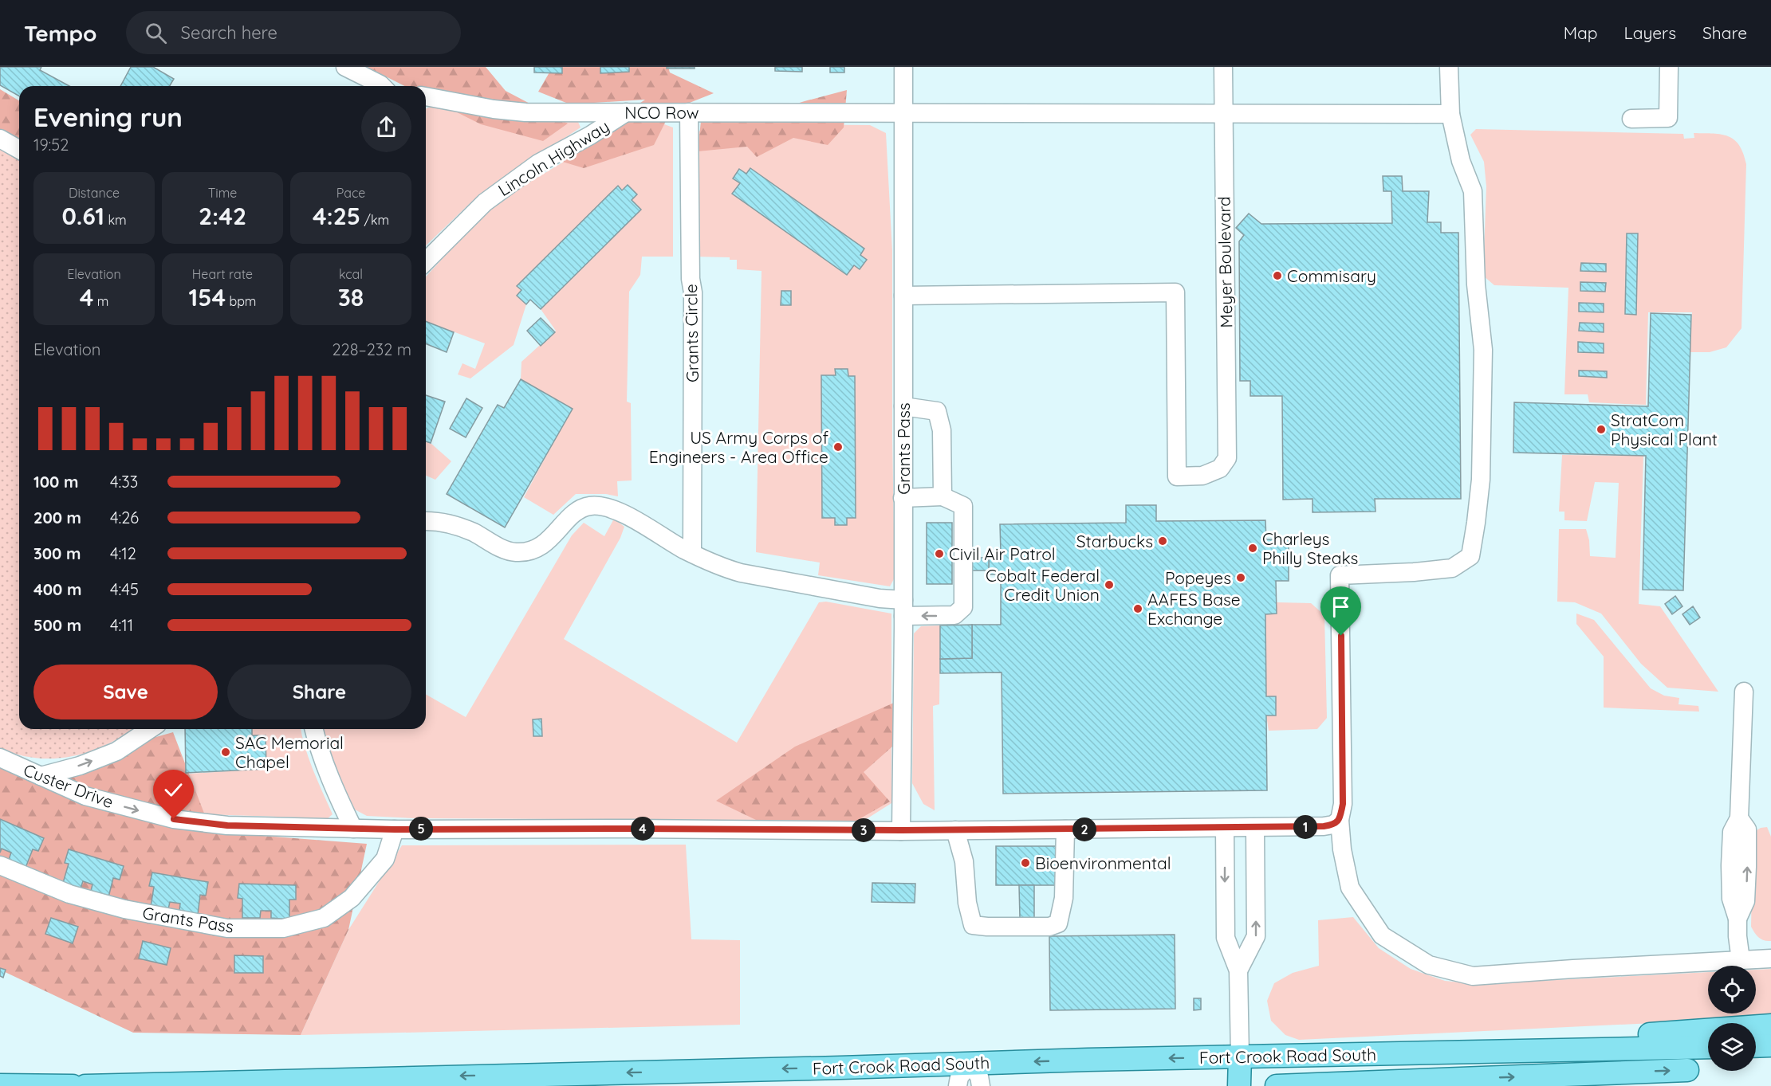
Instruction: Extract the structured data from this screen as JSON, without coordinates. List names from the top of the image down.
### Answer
{
  "streets": {
    "main road": ["Fort Crook Road South"],
    "street": [
      "NCO Row",
      "Lincoln Highway",
      "Meyer Boulevard",
      "Grants Circle",
      "Grants Pass",
      "Custer Drive"
    ]
  },
  "crossings": [
    ["NCO Row", "Lincoln Highway"],
    ["NCO Row", "Meyer Boulevard"],
    ["NCO Row", "Grants Circle"],
    ["NCO Row", "Grants Pass"],
    ["Meyer Boulevard", "Grants Pass"],
    ["Grants Pass", "Custer Drive"]
  ],
  "places": [
    "Commisary",
    "StratCom Physical Plant",
    "US Army Corps of Engineers - Area Office",
    "Starbucks",
    "Charleys Philly Steaks",
    "Civil Air Patrol",
    "Popeyes",
    "Cobalt Federal Credit Union",
    "AAFES Base Exchange",
    "SAC Memorial Chapel",
    "Bioenvironmental"
  ],
  "page": {
    "header": "Tempo",
    "search": "Search here",
    "nav": ["Map", "Layers", "Share"],
    "heading": ["Evening run", "19:52"],
    "stats": [
      ["Distance", "0.61 km"],
      ["Time", "2:42"],
      ["Pace", "4:25 /km"],
      ["Elevation", "4 m"],
      ["Heart rate", "154 bpm"],
      ["kcal", "38"]
    ],
    "chart": ["Elevation", "228–232 m"],
    "list": [
      {
        "name": "100 m",
        "note": "4:33"
      },
      {
        "name": "200 m",
        "note": "4:26"
      },
      {
        "name": "300 m",
        "note": "4:12"
      },
      {
        "name": "400 m",
        "note": "4:45"
      },
      {
        "name": "500 m",
        "note": "4:11"
      }
    ],
    "buttons": ["Save", "Share"],
    "pins": [
      "1",
      "4",
      "5",
      "2",
      "3"
    ]
  }
}
